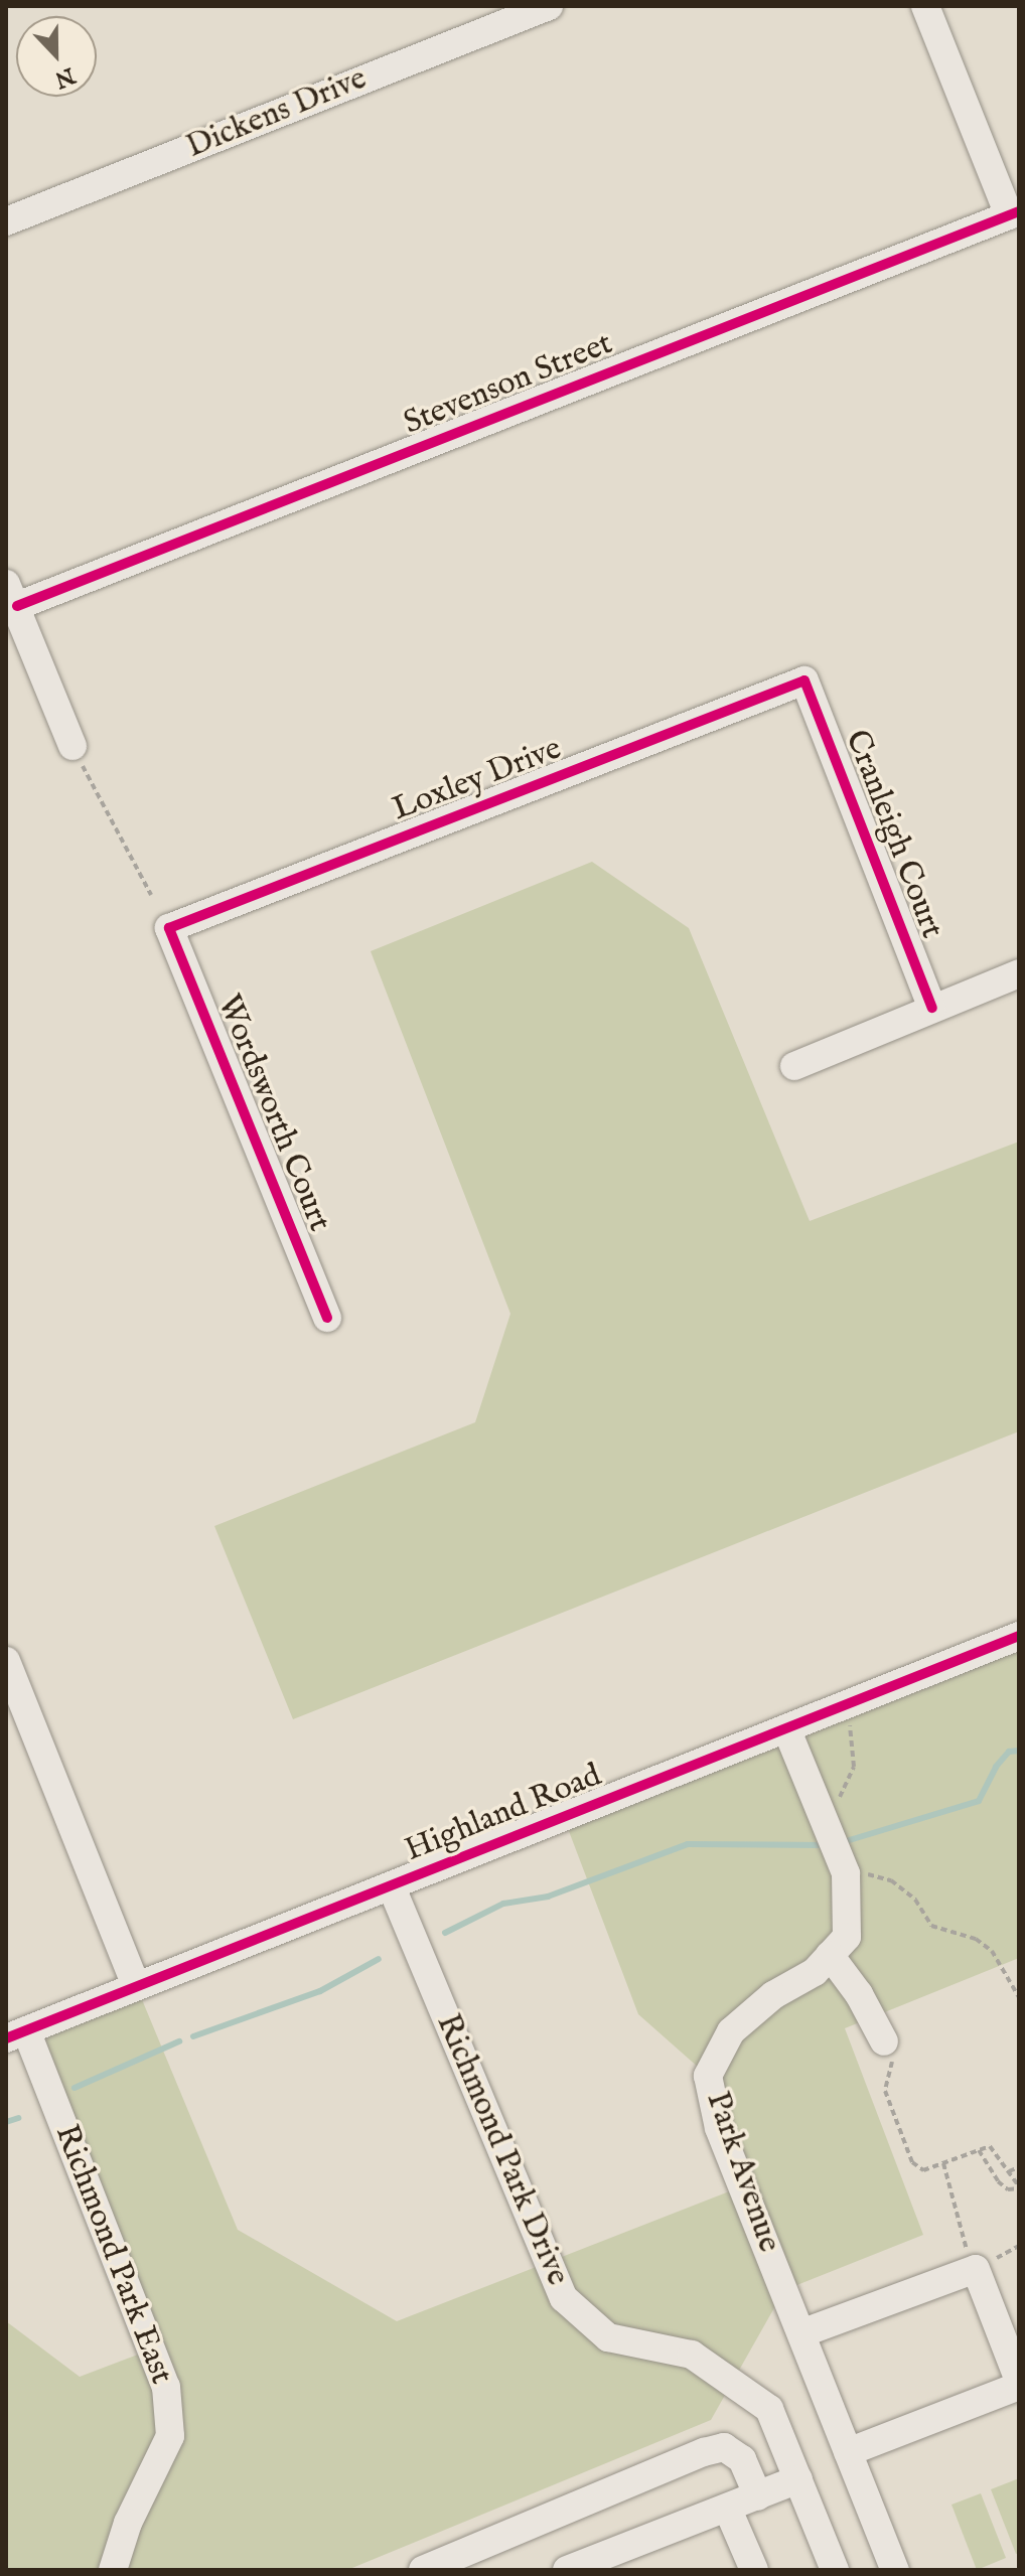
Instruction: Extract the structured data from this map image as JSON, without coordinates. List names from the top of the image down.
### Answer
{
  "streets": {
    "street": [
      "Dickens Drive",
      "Stevenson Street",
      "Loxley Drive",
      "Cranleigh Court",
      "Wordsworth Court",
      "Highland Road",
      "Richmond Park Drive",
      "Park Avenue",
      "Richmond Park East"
    ]
  },
  "crossings": [
    ["Loxley Drive", "Cranleigh Court"],
    ["Loxley Drive", "Wordsworth Court"],
    ["Highland Road", "Richmond Park Drive"],
    ["Highland Road", "Park Avenue"],
    ["Highland Road", "Richmond Park East"]
  ],
  "north": "bottom"
}
